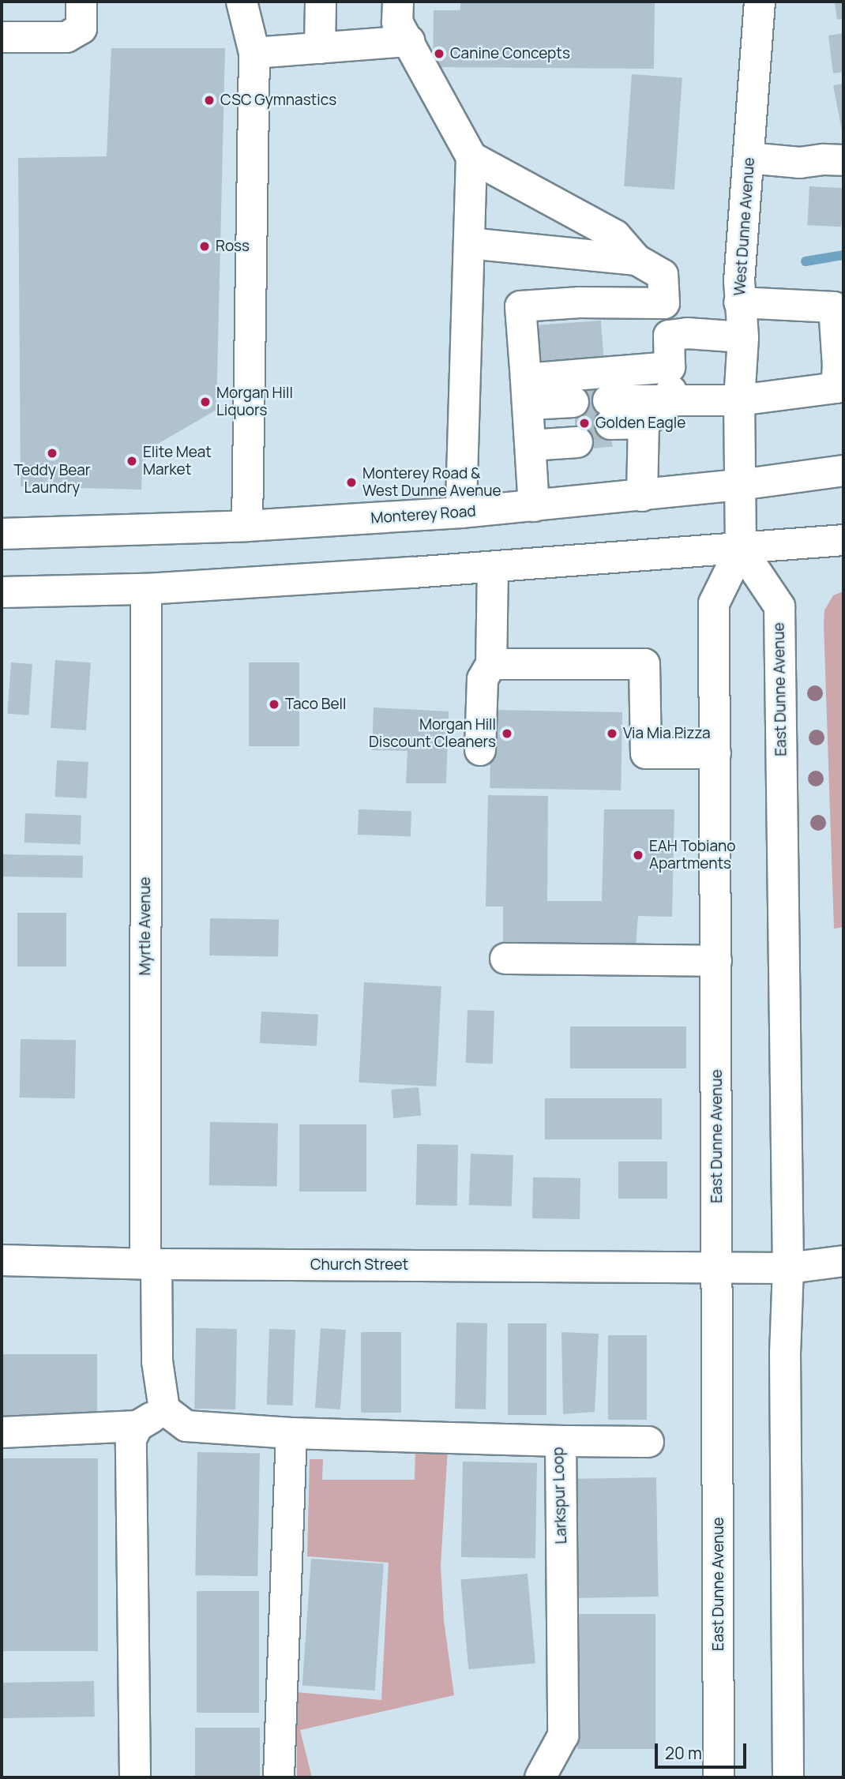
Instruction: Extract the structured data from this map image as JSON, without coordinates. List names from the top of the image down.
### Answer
{
  "streets": {
    "main road": [
      "West Dunne Avenue",
      "Monterey Road",
      "East Dunne Avenue",
      "Myrtle Avenue",
      "Church Street",
      "Larkspur Loop"
    ]
  },
  "crossings": [
    ["West Dunne Avenue", "Monterey Road"],
    ["West Dunne Avenue", "East Dunne Avenue"],
    ["East Dunne Avenue", "Church Street"],
    ["Myrtle Avenue", "Church Street"]
  ],
  "places": [
    "Canine Concepts",
    "CSC Gymnastics",
    "Ross",
    "Morgan Hill Liquors",
    "Golden Eagle",
    "Teddy Bear Laundry",
    "Elite Meat Market",
    "Monterey Road & West Dunne Avenue",
    "Taco Bell",
    "Morgan Hill Discount Cleaners",
    "Via Mia Pizza",
    "EAH Tobiano Apartments"
  ],
  "scale_bar": "20 m"
}
